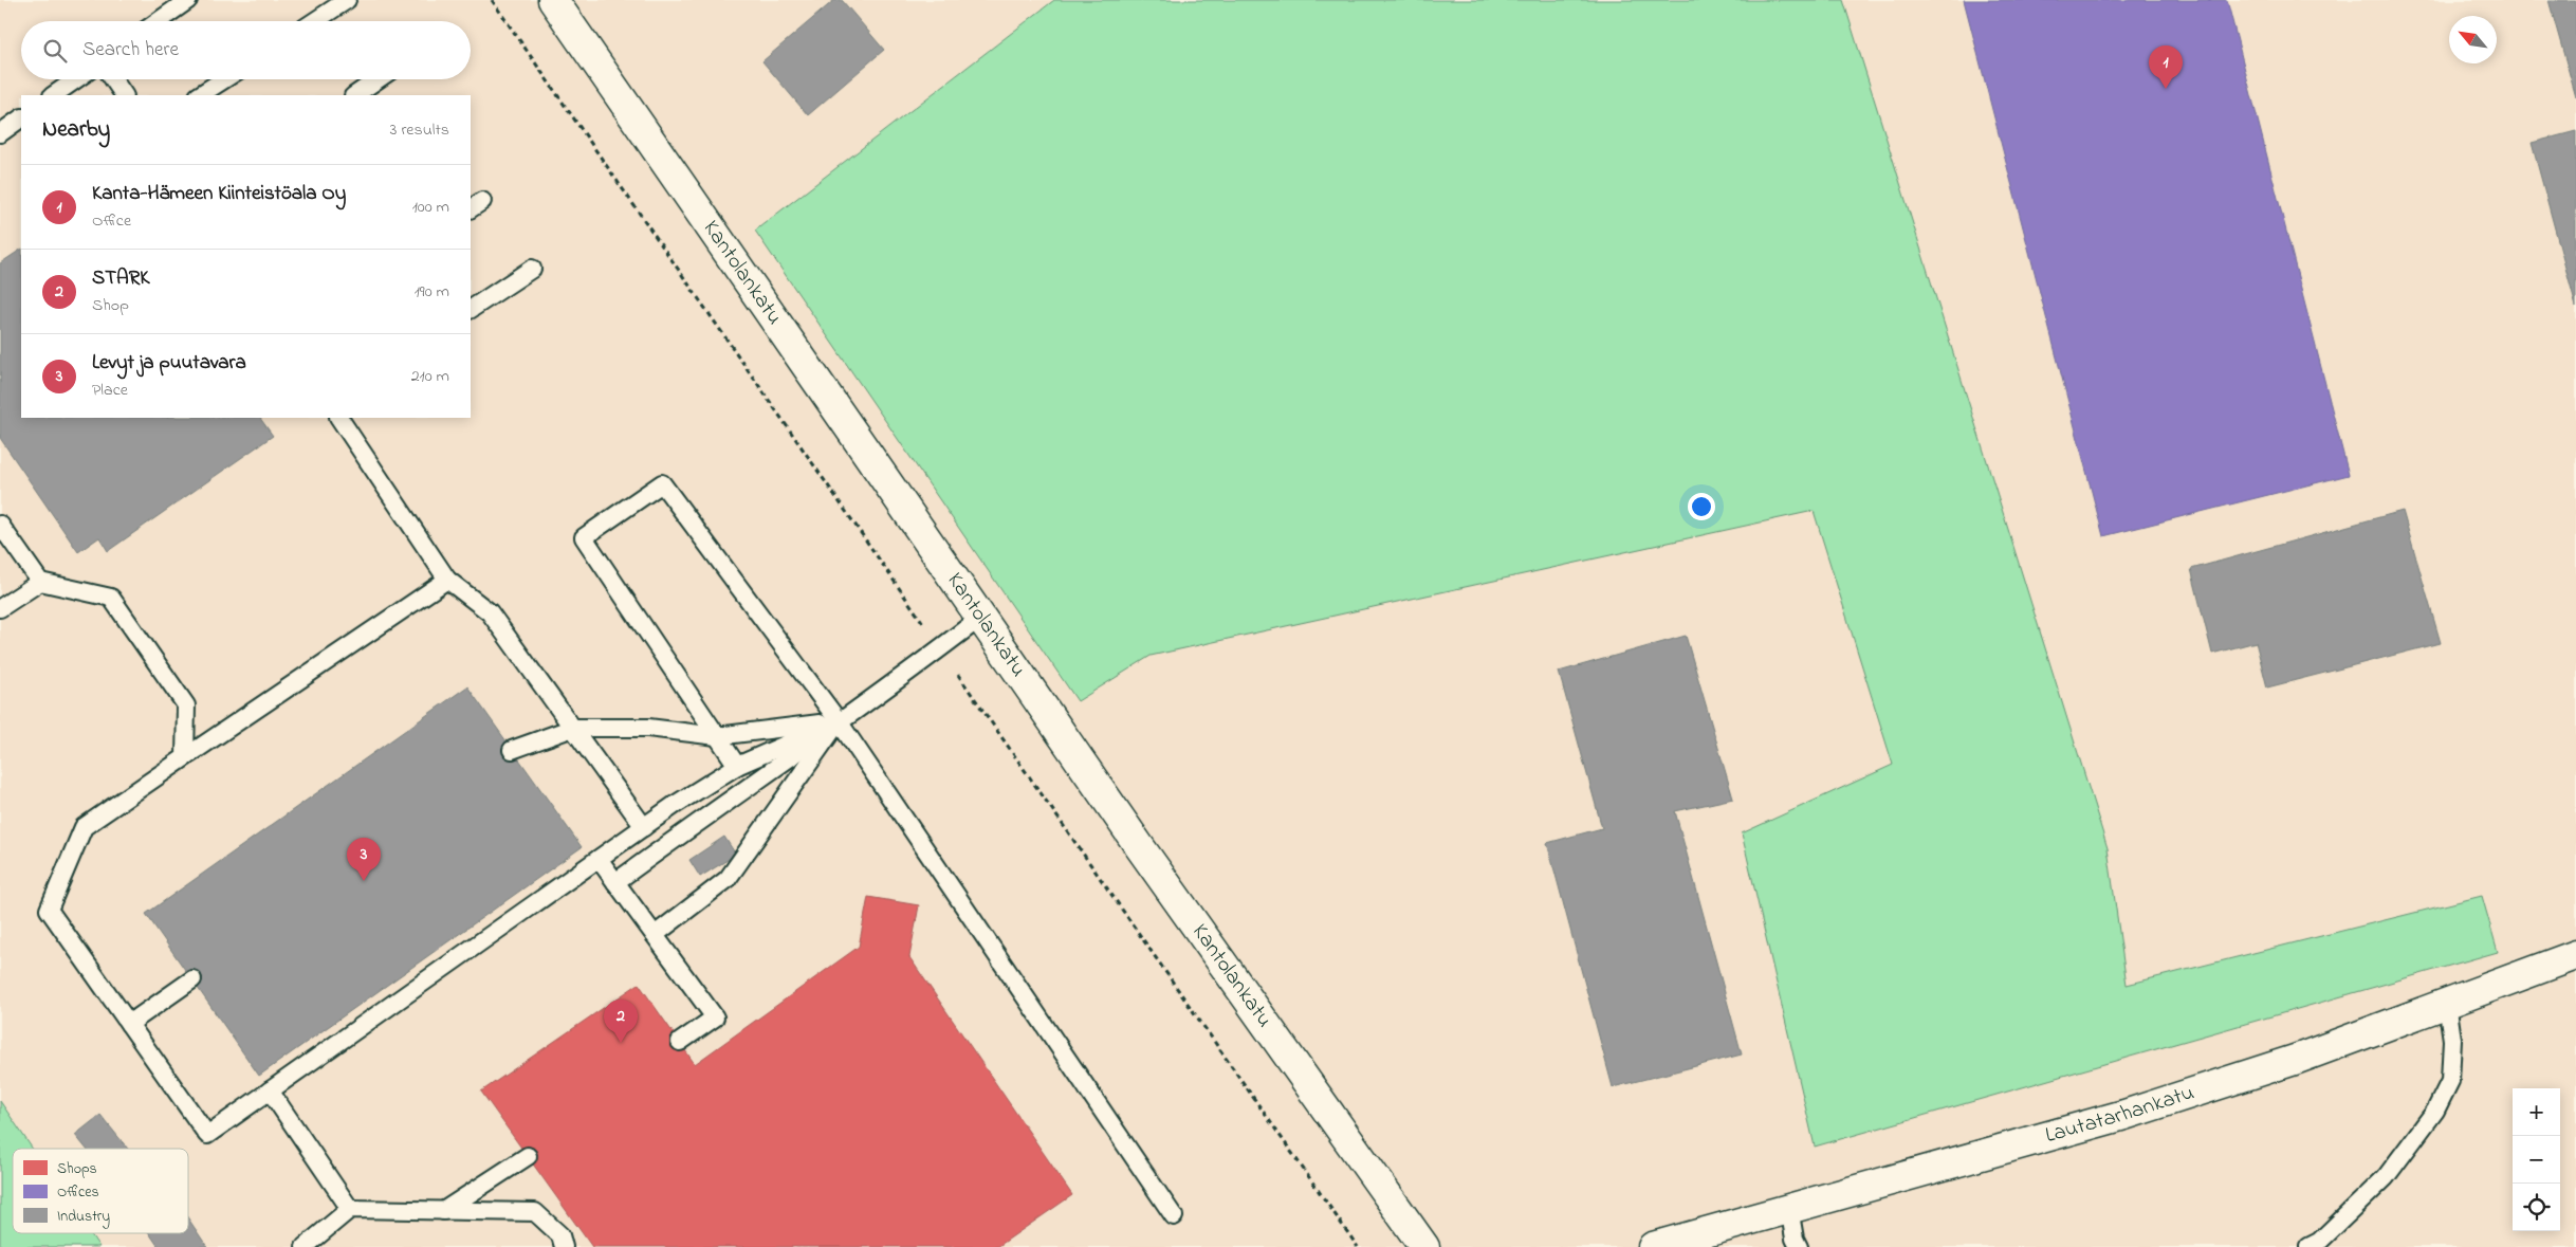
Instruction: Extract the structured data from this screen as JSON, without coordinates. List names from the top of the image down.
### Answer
{
  "streets": {
    "street": ["Kantolankatu", "Lautatarhankatu"]
  },
  "legend": ["Shops", "Offices", "Industry"],
  "north": "top left",
  "page": {
    "search": "Search here",
    "pins": ["1", "3", "2"],
    "heading": ["Nearby", "3 results"],
    "list": [
      {
        "mark": "1",
        "name": "Kanta-Hämeen Kiinteistöala Oy",
        "note": "Office",
        "value": "100 m"
      },
      {
        "mark": "2",
        "name": "STARK",
        "note": "Shop",
        "value": "190 m"
      },
      {
        "mark": "3",
        "name": "Levyt ja puutavara",
        "note": "Place",
        "value": "210 m"
      }
    ],
    "map_buttons": ["+", "−"]
  }
}
